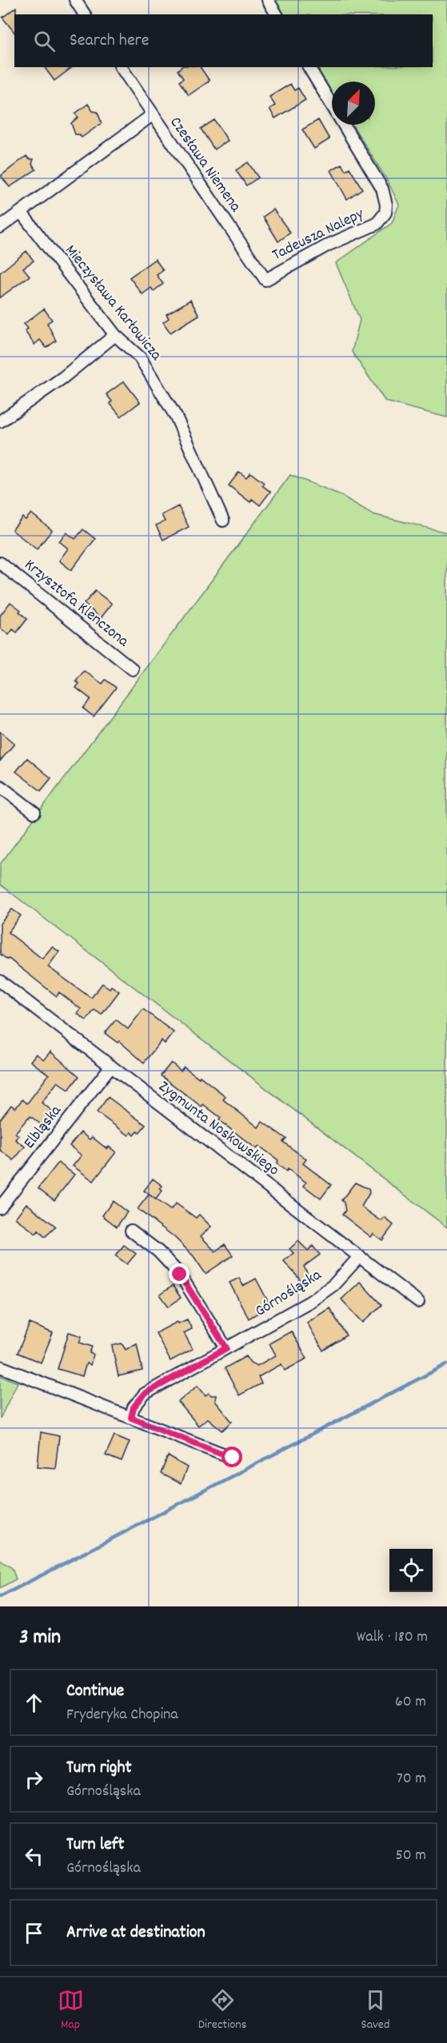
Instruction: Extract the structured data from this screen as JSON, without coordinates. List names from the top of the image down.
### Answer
{
  "streets": {
    "street": [
      "Czesława Niemena",
      "Tadeusza Nalepy",
      "Mieczysława Karłowicza",
      "Krzysztofa Klenczona",
      "Elbląska",
      "Zygmunta Noskowskiego",
      "Górnośląska"
    ]
  },
  "crossings": [
    ["Czesława Niemena", "Tadeusza Nalepy"],
    ["Elbląska", "Zygmunta Noskowskiego"],
    ["Zygmunta Noskowskiego", "Górnośląska"]
  ],
  "north": "top right",
  "page": {
    "search": "Search here",
    "heading": ["3 min", "Walk · 180 m"],
    "list": [
      ["Continue", "Fryderyka Chopina", "60 m"],
      ["Turn right", "Górnośląska", "70 m"],
      ["Turn left", "Górnośląska", "50 m"],
      "Arrive at destination"
    ],
    "nav": ["Map", "Directions", "Saved"]
  }
}
